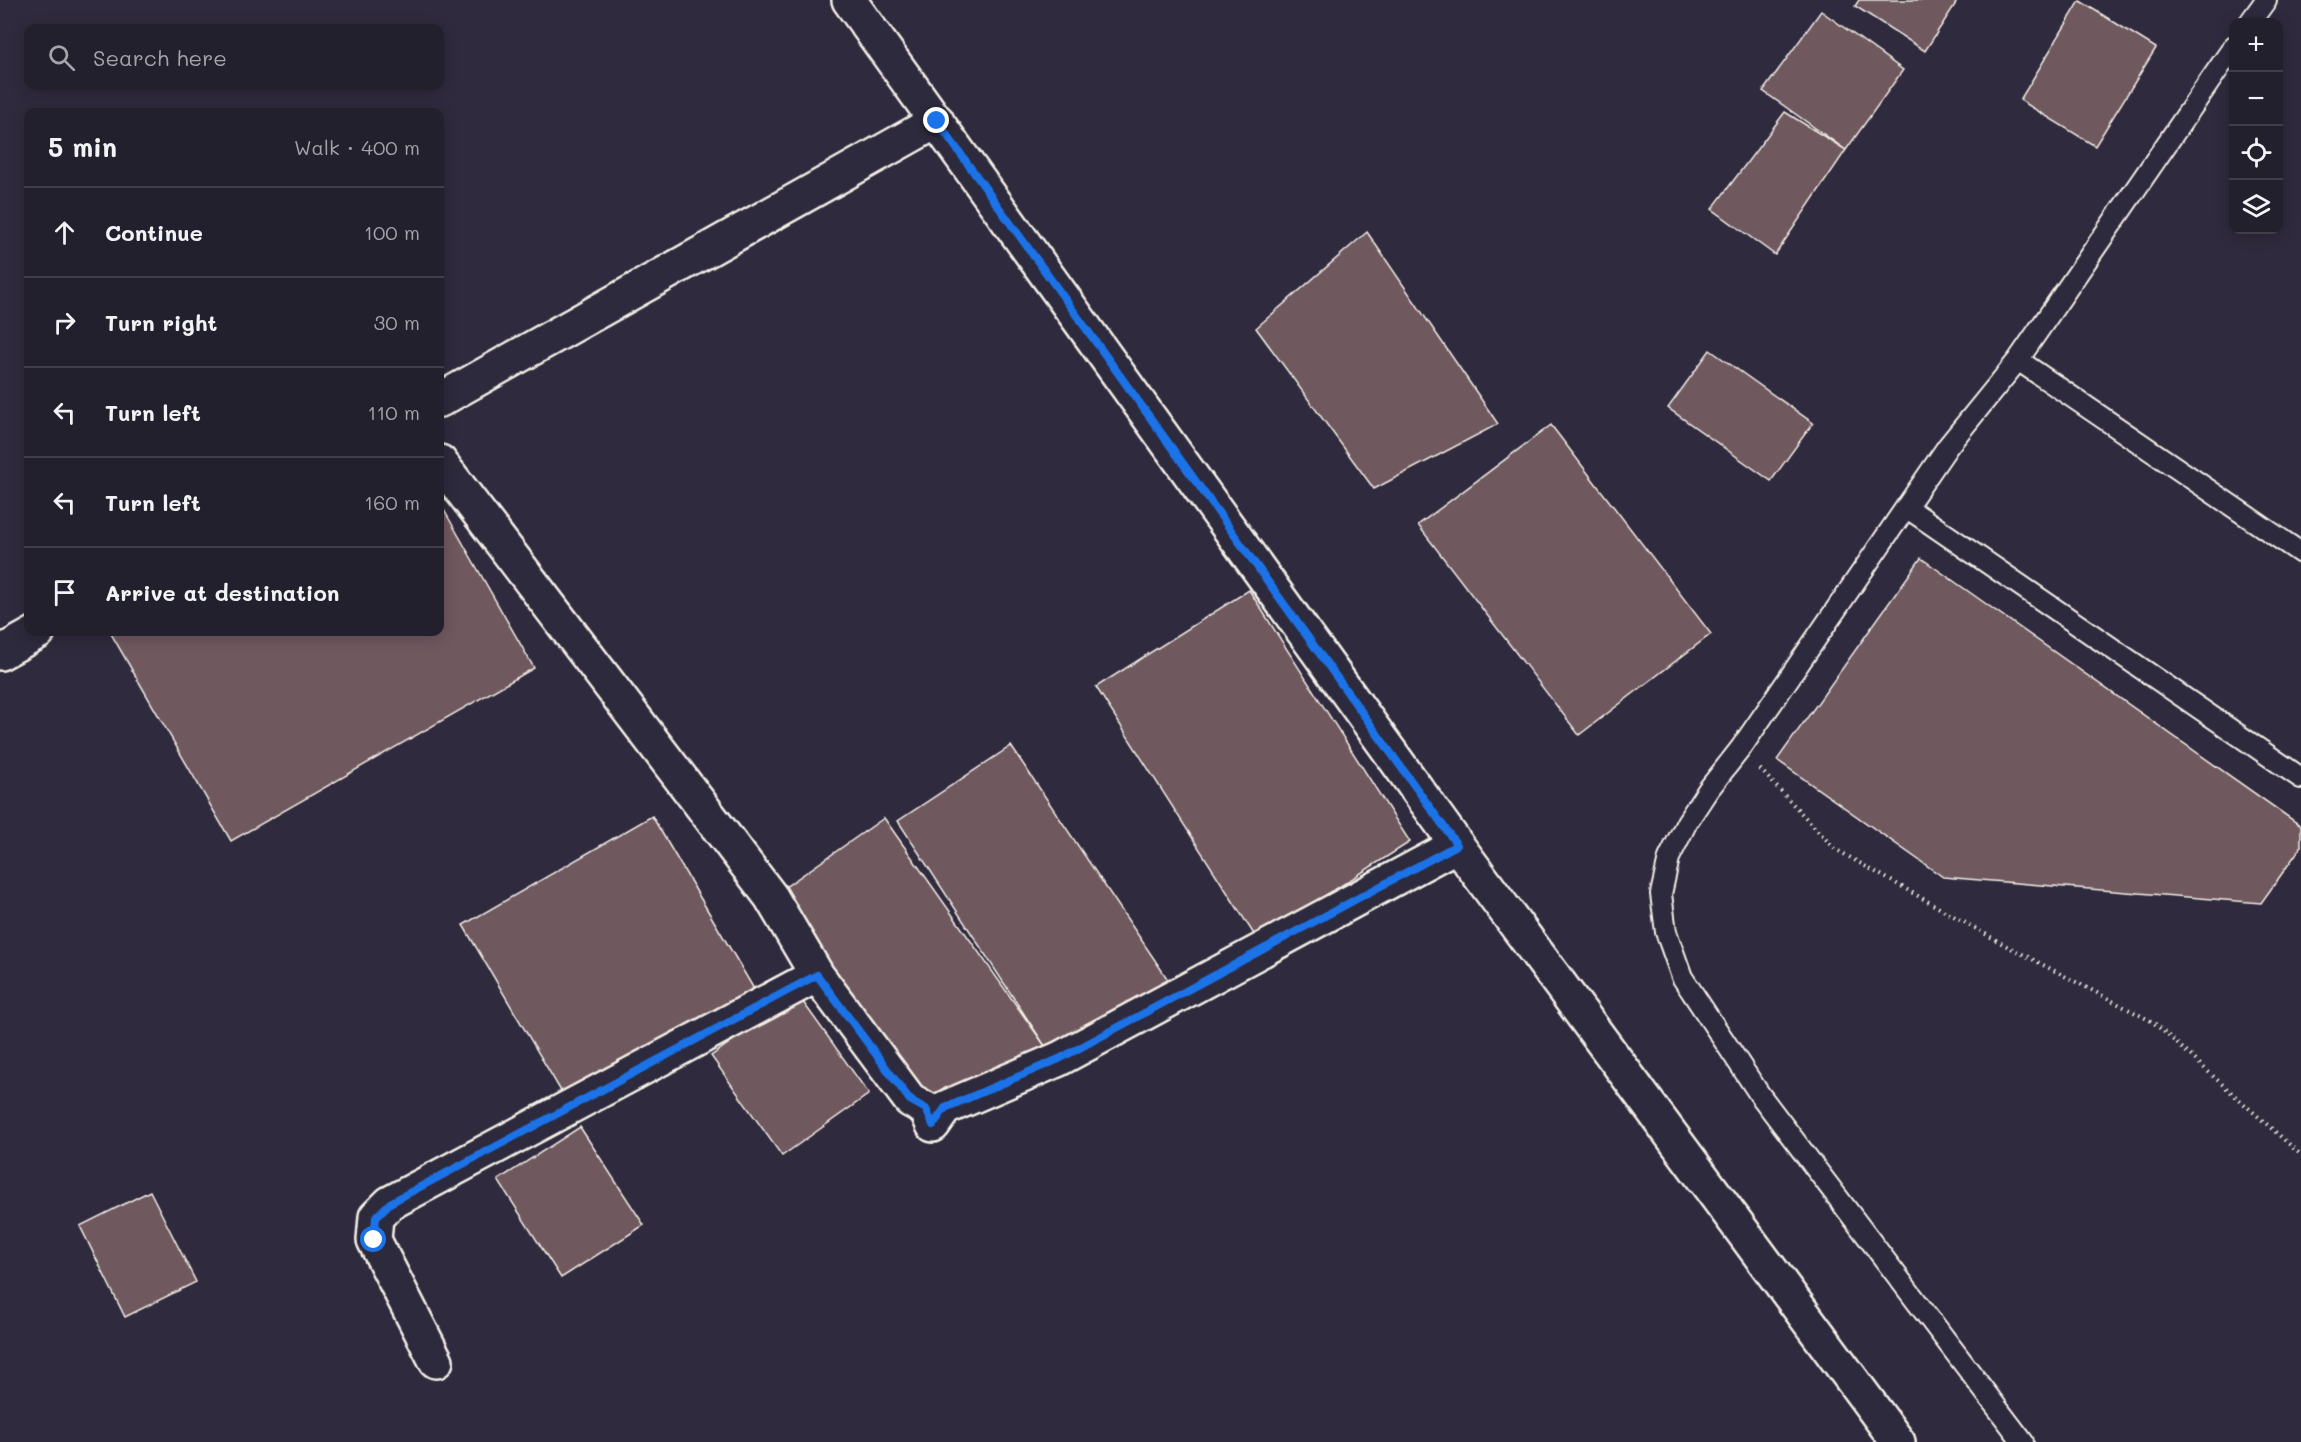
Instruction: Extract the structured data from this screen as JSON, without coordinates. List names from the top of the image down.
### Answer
{
  "page": {
    "map_buttons": ["+", "−"],
    "search": "Search here",
    "heading": ["5 min", "Walk · 400 m"],
    "list": [
      ["Continue", "100 m"],
      ["Turn right", "30 m"],
      ["Turn left", "110 m"],
      ["Turn left", "160 m"],
      "Arrive at destination"
    ]
  }
}
